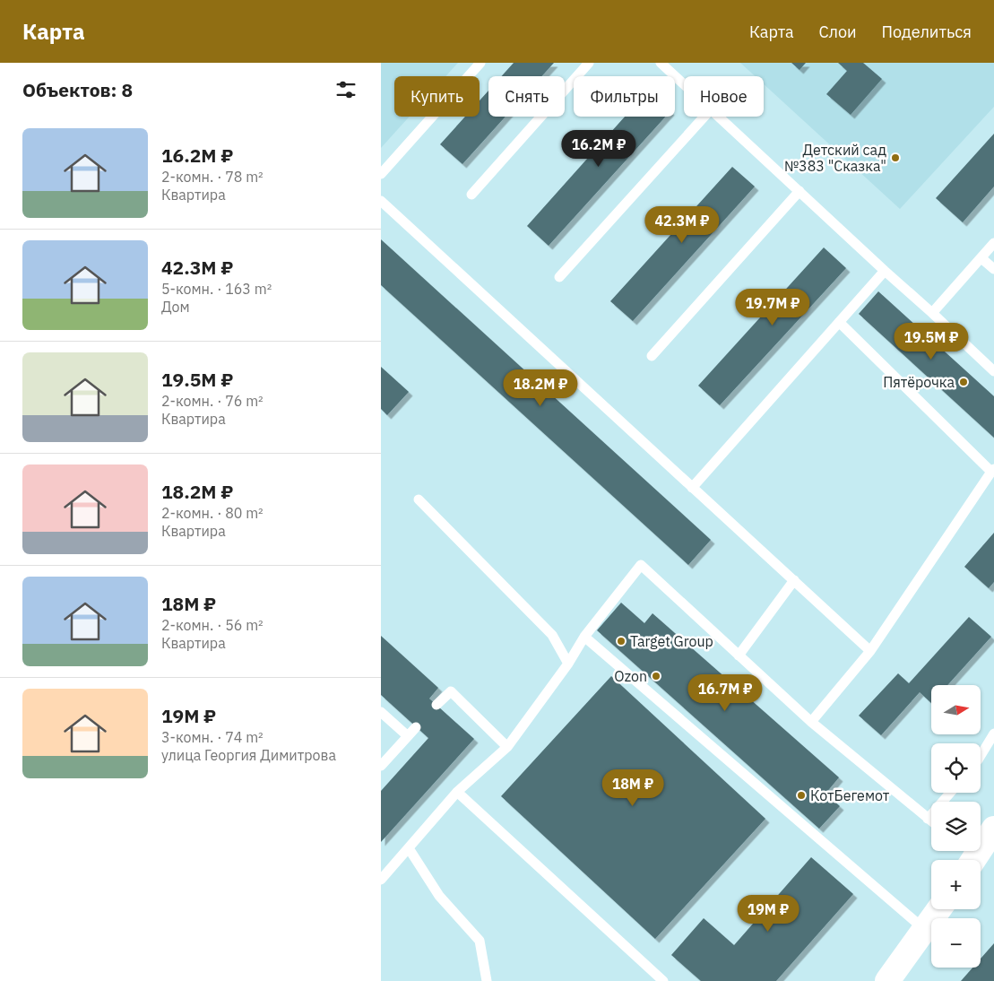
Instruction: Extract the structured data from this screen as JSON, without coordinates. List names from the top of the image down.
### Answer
{
  "places": [
    "Детский сад №383 \"Сказка\"",
    "Пятёрочка",
    "Target Group",
    "Ozon",
    "КотБегемот"
  ],
  "north": "right",
  "page": {
    "header": "Карта",
    "nav": ["Карта", "Слои", "Поделиться"],
    "heading": "Объектов: 8",
    "chip": [
      "Купить",
      "Снять",
      "Фильтры",
      "Новое"
    ],
    "list": [
      {
        "name": "16.2M ₽",
        "note": "2-комн. · 78 m² · Квартира"
      },
      {
        "name": "42.3M ₽",
        "note": "5-комн. · 163 m² · Дом"
      },
      {
        "name": "19.5M ₽",
        "note": "2-комн. · 76 m² · Квартира"
      },
      {
        "name": "18.2M ₽",
        "note": "2-комн. · 80 m² · Квартира"
      },
      {
        "name": "18M ₽",
        "note": "2-комн. · 56 m² · Квартира"
      },
      {
        "name": "19M ₽",
        "note": "3-комн. · 74 m² · улица Георгия Димитрова"
      }
    ],
    "price": [
      "16.2M ₽",
      "42.3M ₽",
      "19.7M ₽",
      "19.5M ₽",
      "18.2M ₽",
      "16.7M ₽",
      "18M ₽",
      "19M ₽"
    ],
    "map_buttons": ["+", "−"]
  }
}
